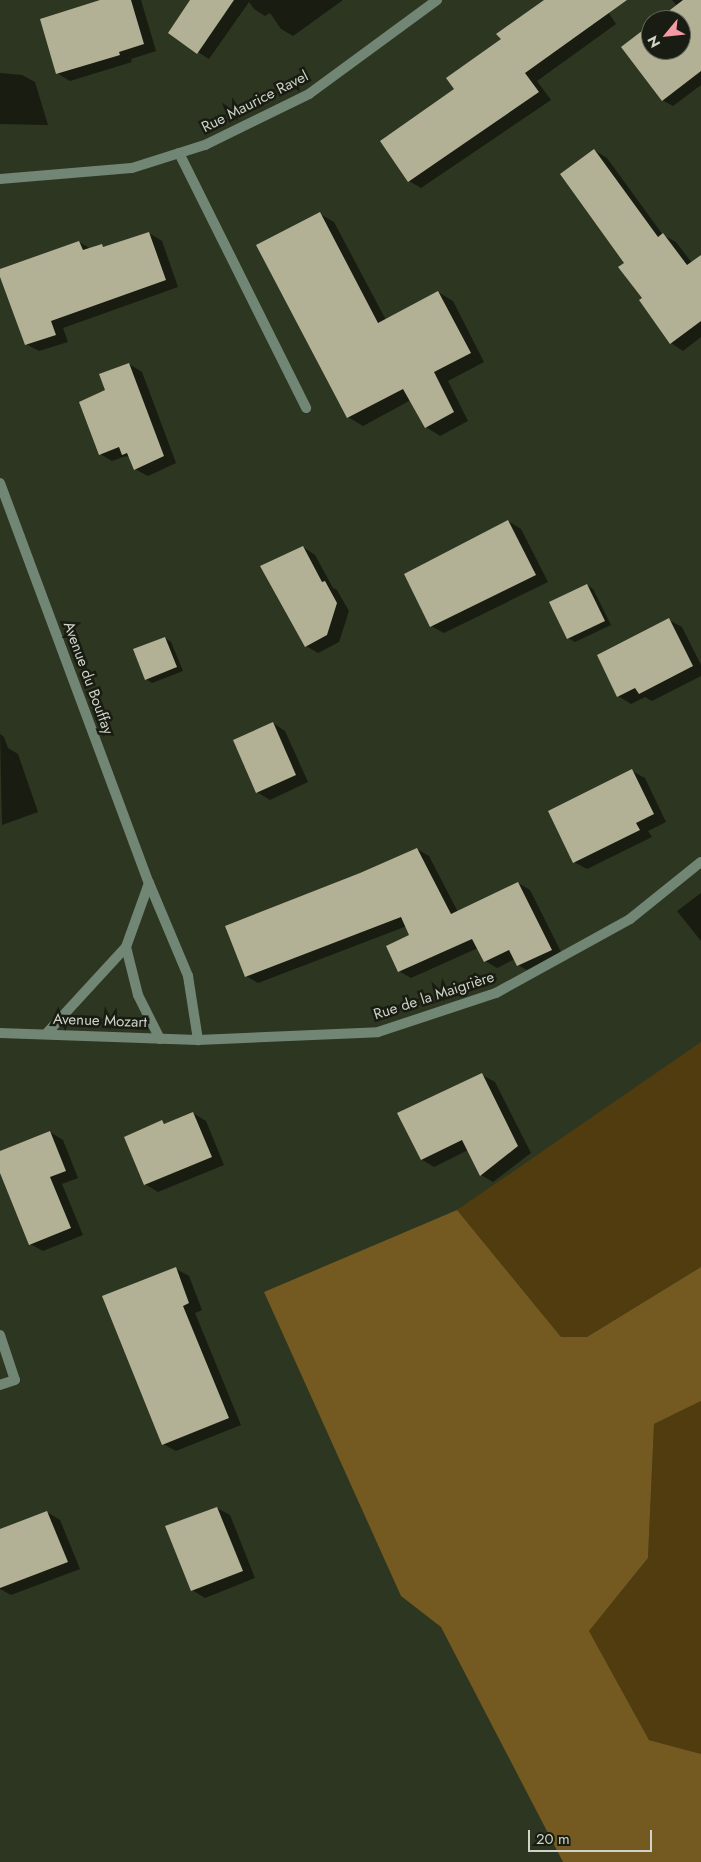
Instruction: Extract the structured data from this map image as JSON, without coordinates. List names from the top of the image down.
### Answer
{
  "streets": {
    "street": [
      "Rue Maurice Ravel",
      "Avenue du Bouffay",
      "Rue de la Maigrière",
      "Avenue Mozart"
    ]
  },
  "crossings": [
    ["Avenue du Bouffay", "Rue de la Maigrière"],
    ["Avenue du Bouffay", "Avenue Mozart"],
    ["Rue de la Maigrière", "Avenue Mozart"]
  ],
  "scale_bar": "20 m",
  "north": "bottom left"
}
